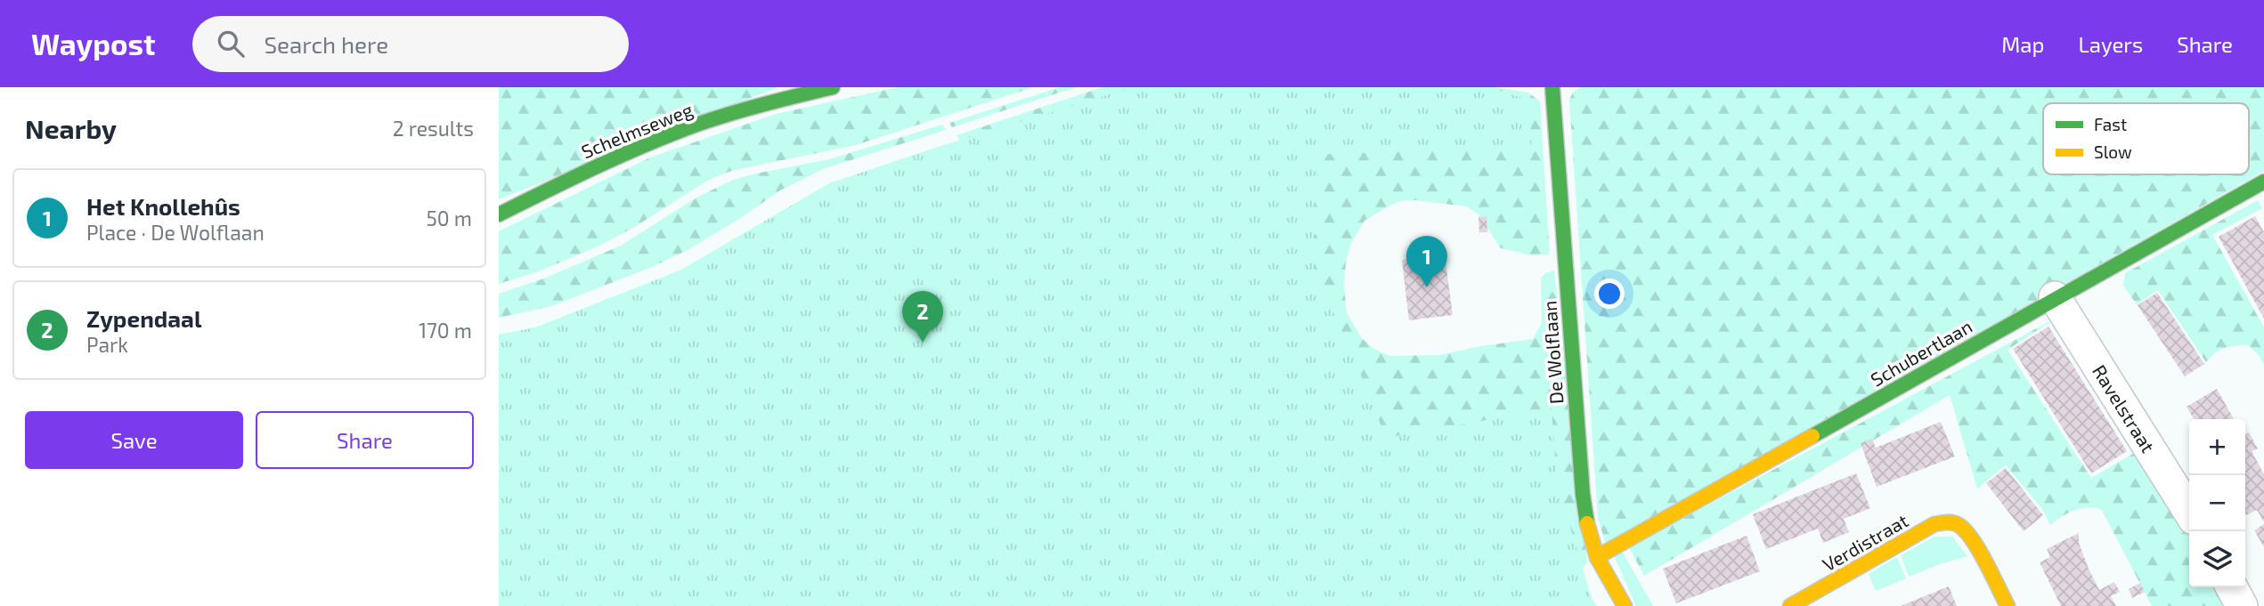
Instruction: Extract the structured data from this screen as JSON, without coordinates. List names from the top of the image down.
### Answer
{
  "streets": {
    "street": [
      "Schelmseweg",
      "De Wolflaan",
      "Schubertlaan",
      "Ravelstraat",
      "Verdistraat"
    ]
  },
  "crossings": [
    ["De Wolflaan", "Schubertlaan"],
    ["Schubertlaan", "Ravelstraat"]
  ],
  "legend": ["Fast", "Slow"],
  "page": {
    "header": "Waypost",
    "search": "Search here",
    "nav": ["Map", "Layers", "Share"],
    "heading": ["Nearby", "2 results"],
    "list": [
      {
        "mark": "1",
        "name": "Het Knollehûs",
        "note": "Place · De Wolflaan",
        "value": "50 m"
      },
      {
        "mark": "2",
        "name": "Zypendaal",
        "note": "Park",
        "value": "170 m"
      }
    ],
    "pins": ["1", "2"],
    "buttons": ["Save", "Share"],
    "map_buttons": ["+", "−"]
  }
}
